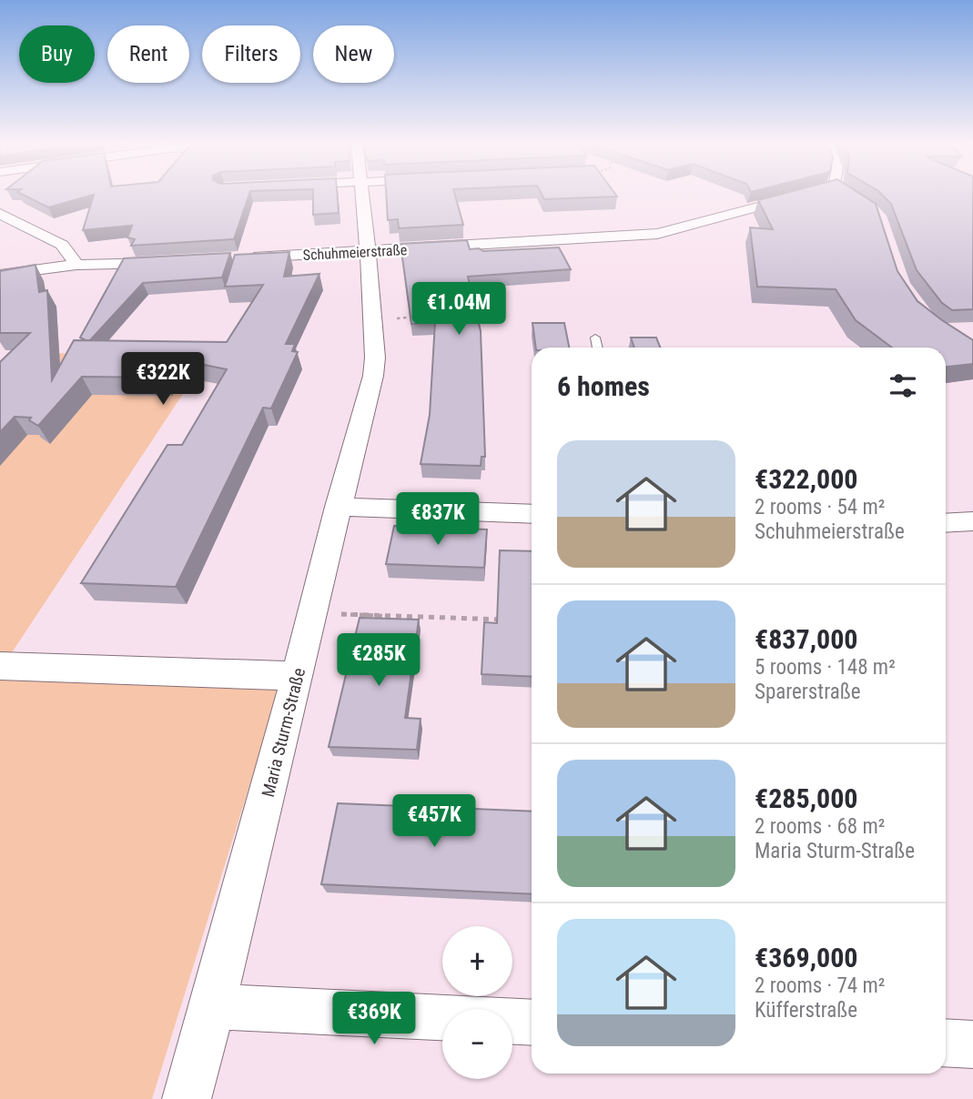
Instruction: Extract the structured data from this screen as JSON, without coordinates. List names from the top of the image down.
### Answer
{
  "streets": {
    "street": ["Schuhmeierstraße", "Maria Sturm-Straße"]
  },
  "crossings": [
    ["Schuhmeierstraße", "Maria Sturm-Straße"]
  ],
  "page": {
    "chip": [
      "Buy",
      "Rent",
      "Filters",
      "New"
    ],
    "price": [
      "€1.04M",
      "€322K",
      "€837K",
      "€285K",
      "€457K",
      "€369K"
    ],
    "heading": "6 homes",
    "list": [
      {
        "name": "€322,000",
        "note": "2 rooms · 54 m² · Schuhmeierstraße"
      },
      {
        "name": "€837,000",
        "note": "5 rooms · 148 m² · Sparerstraße"
      },
      {
        "name": "€285,000",
        "note": "2 rooms · 68 m² · Maria Sturm-Straße"
      },
      {
        "name": "€369,000",
        "note": "2 rooms · 74 m² · Küfferstraße"
      }
    ],
    "map_buttons": ["+", "−"]
  }
}
